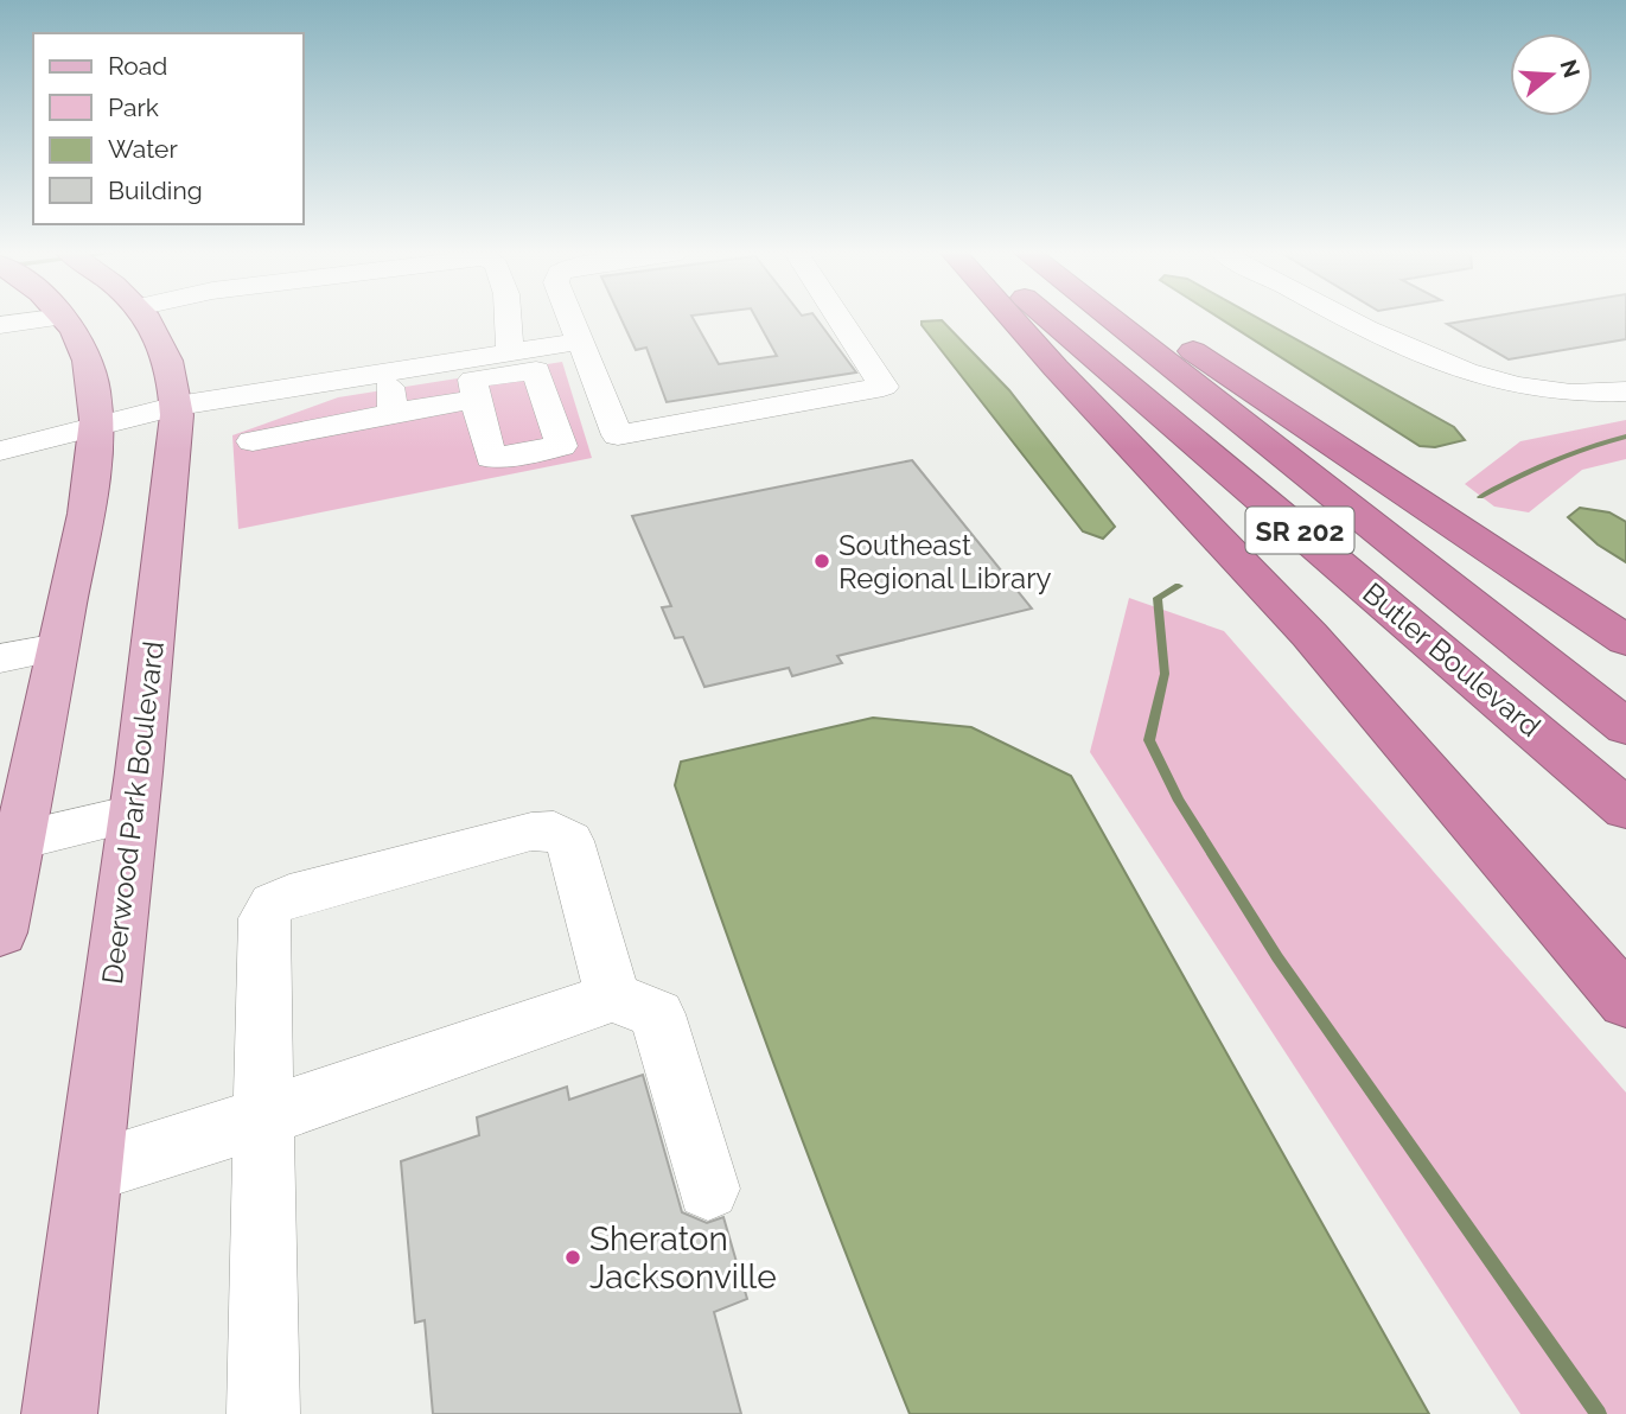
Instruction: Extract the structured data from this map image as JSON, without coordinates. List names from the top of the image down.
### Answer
{
  "streets": {
    "highway": ["SR 202", "Butler Boulevard"],
    "main road": ["Deerwood Park Boulevard"]
  },
  "places": ["Southeast Regional Library", "Sheraton Jacksonville"],
  "legend": [
    "Road",
    "Park",
    "Water",
    "Building"
  ],
  "north": "right"
}
